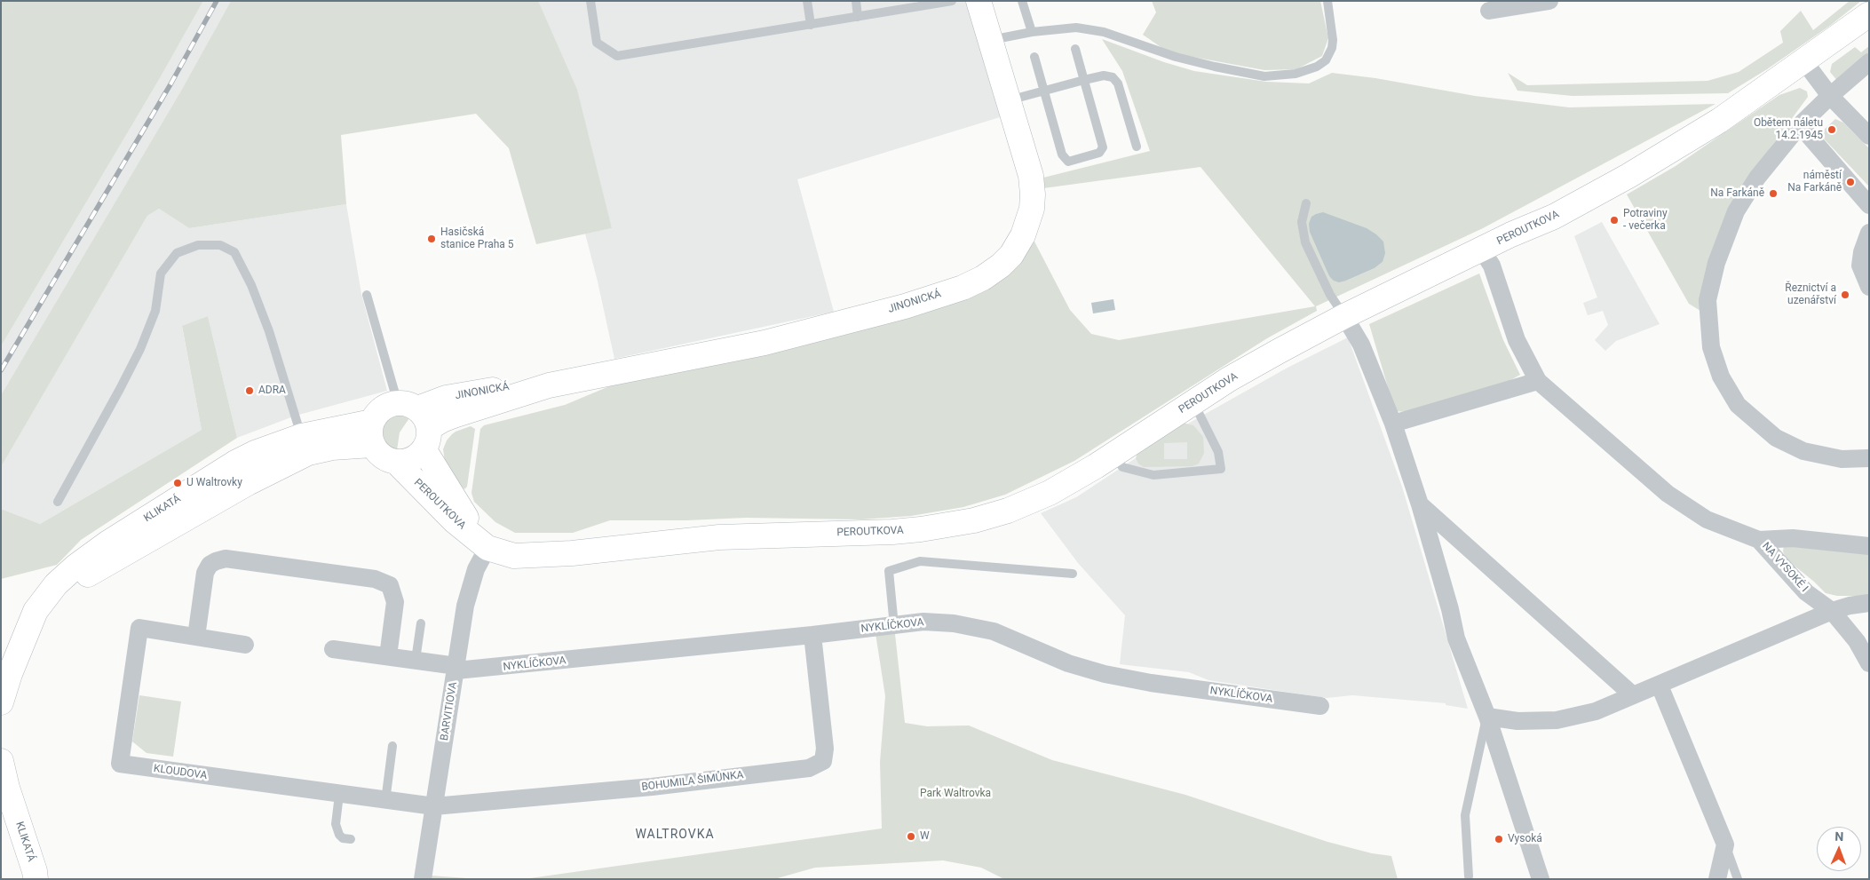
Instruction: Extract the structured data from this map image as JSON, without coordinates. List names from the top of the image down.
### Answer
{
  "streets": {
    "street": [
      "PEROUTKOVA",
      "JINONICKÁ",
      "KLIKATÁ",
      "NA VYSOKÉ I",
      "NYKLÍČKOVA",
      "BARVITIOVA",
      "KLOUDOVA",
      "BOHUMILA ŠIMŮNKA"
    ]
  },
  "crossings": [
    ["PEROUTKOVA", "JINONICKÁ"],
    ["PEROUTKOVA", "KLIKATÁ"],
    ["PEROUTKOVA", "BARVITIOVA"],
    ["JINONICKÁ", "KLIKATÁ"],
    ["NYKLÍČKOVA", "BARVITIOVA"],
    ["NYKLÍČKOVA", "BOHUMILA ŠIMŮNKA"],
    ["BARVITIOVA", "KLOUDOVA"],
    ["BARVITIOVA", "BOHUMILA ŠIMŮNKA"],
    ["KLOUDOVA", "BOHUMILA ŠIMŮNKA"]
  ],
  "districts": ["WALTROVKA"],
  "parks": ["Park Waltrovka"],
  "places": [
    "Obětem náletu 14.2.1945",
    "náměstí Na Farkáně",
    "Na Farkáně",
    "Potraviny - večerka",
    "Hasičská stanice Praha 5",
    "Řeznictví a uzenářství",
    "ADRA",
    "U Waltrovky",
    "W",
    "Vysoká"
  ],
  "north": "top"
}
